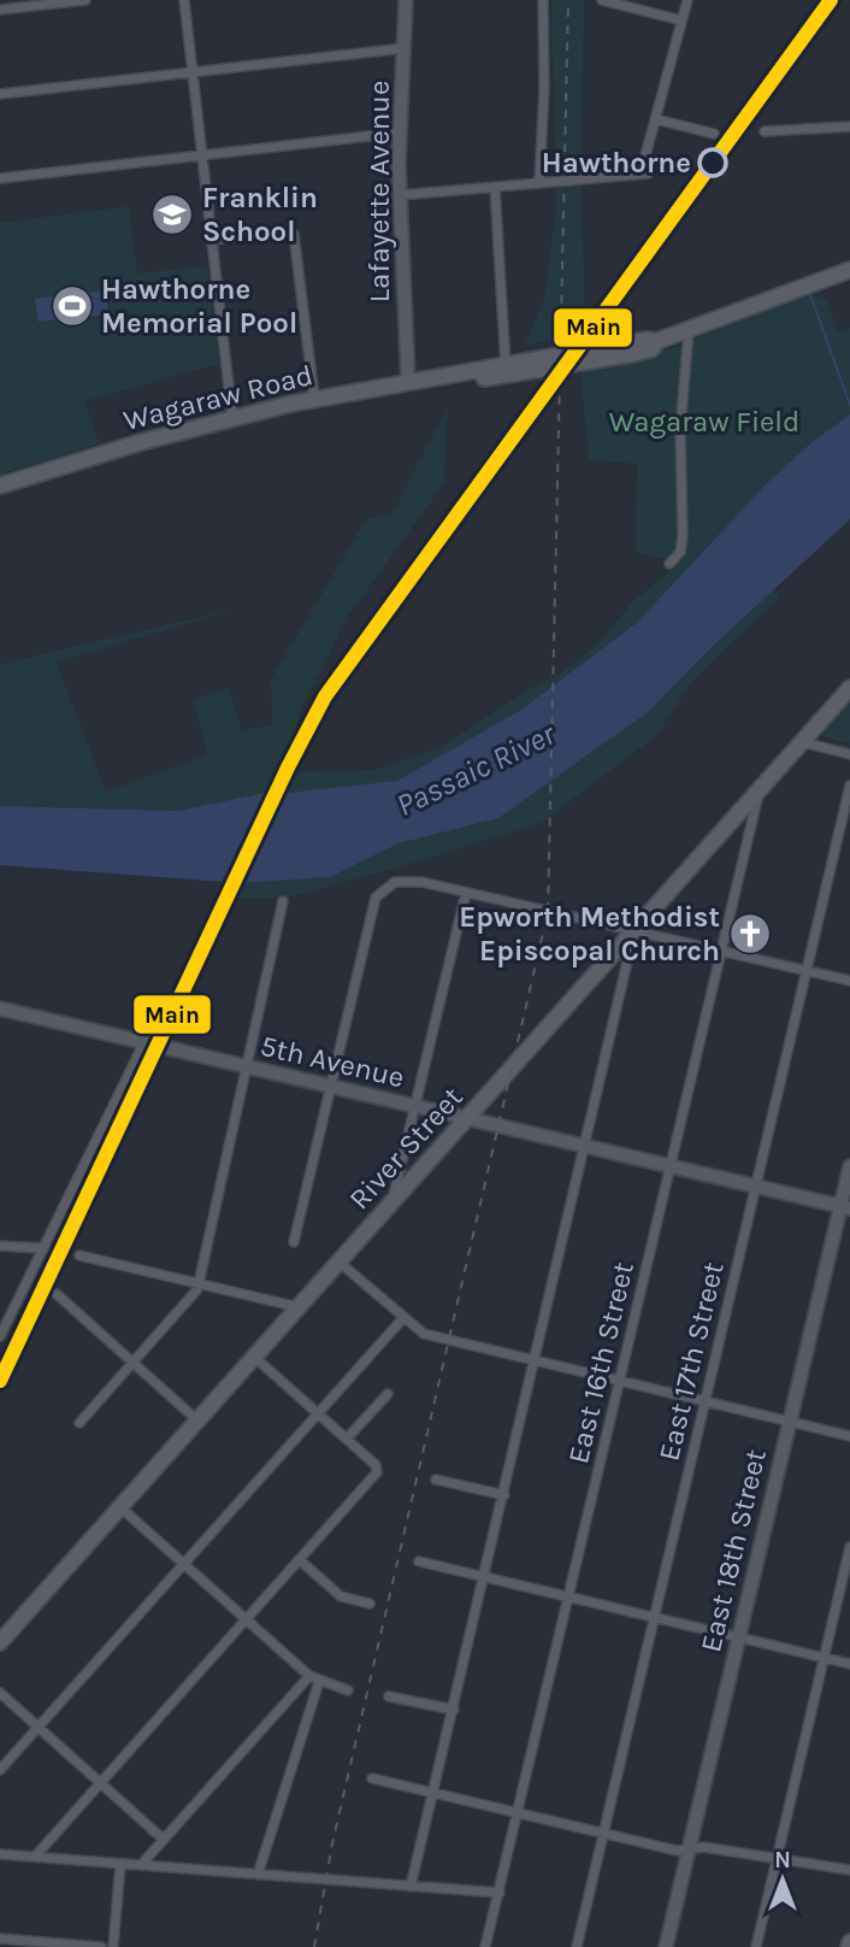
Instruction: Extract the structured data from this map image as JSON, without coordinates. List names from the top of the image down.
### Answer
{
  "streets": {
    "main road": ["Wagaraw Road", "River Street"],
    "street": [
      "Lafayette Avenue",
      "5th Avenue",
      "East 17th Street",
      "East 16th Street",
      "East 18th Street"
    ]
  },
  "crossings": [
    ["Lafayette Avenue", "Wagaraw Road"],
    ["5th Avenue", "River Street"],
    ["5th Avenue", "East 17th Street"],
    ["5th Avenue", "East 16th Street"],
    ["5th Avenue", "East 18th Street"],
    ["River Street", "East 16th Street"]
  ],
  "water": ["Passaic River"],
  "parks": ["Wagaraw Field"],
  "places": {
    "other": ["Hawthorne"],
    "school or university": ["Franklin School"],
    "sports": ["Hawthorne Memorial Pool"],
    "church": ["Epworth Methodist Episcopal Church"]
  },
  "lines": ["transit line Main"],
  "north": "top"
}
